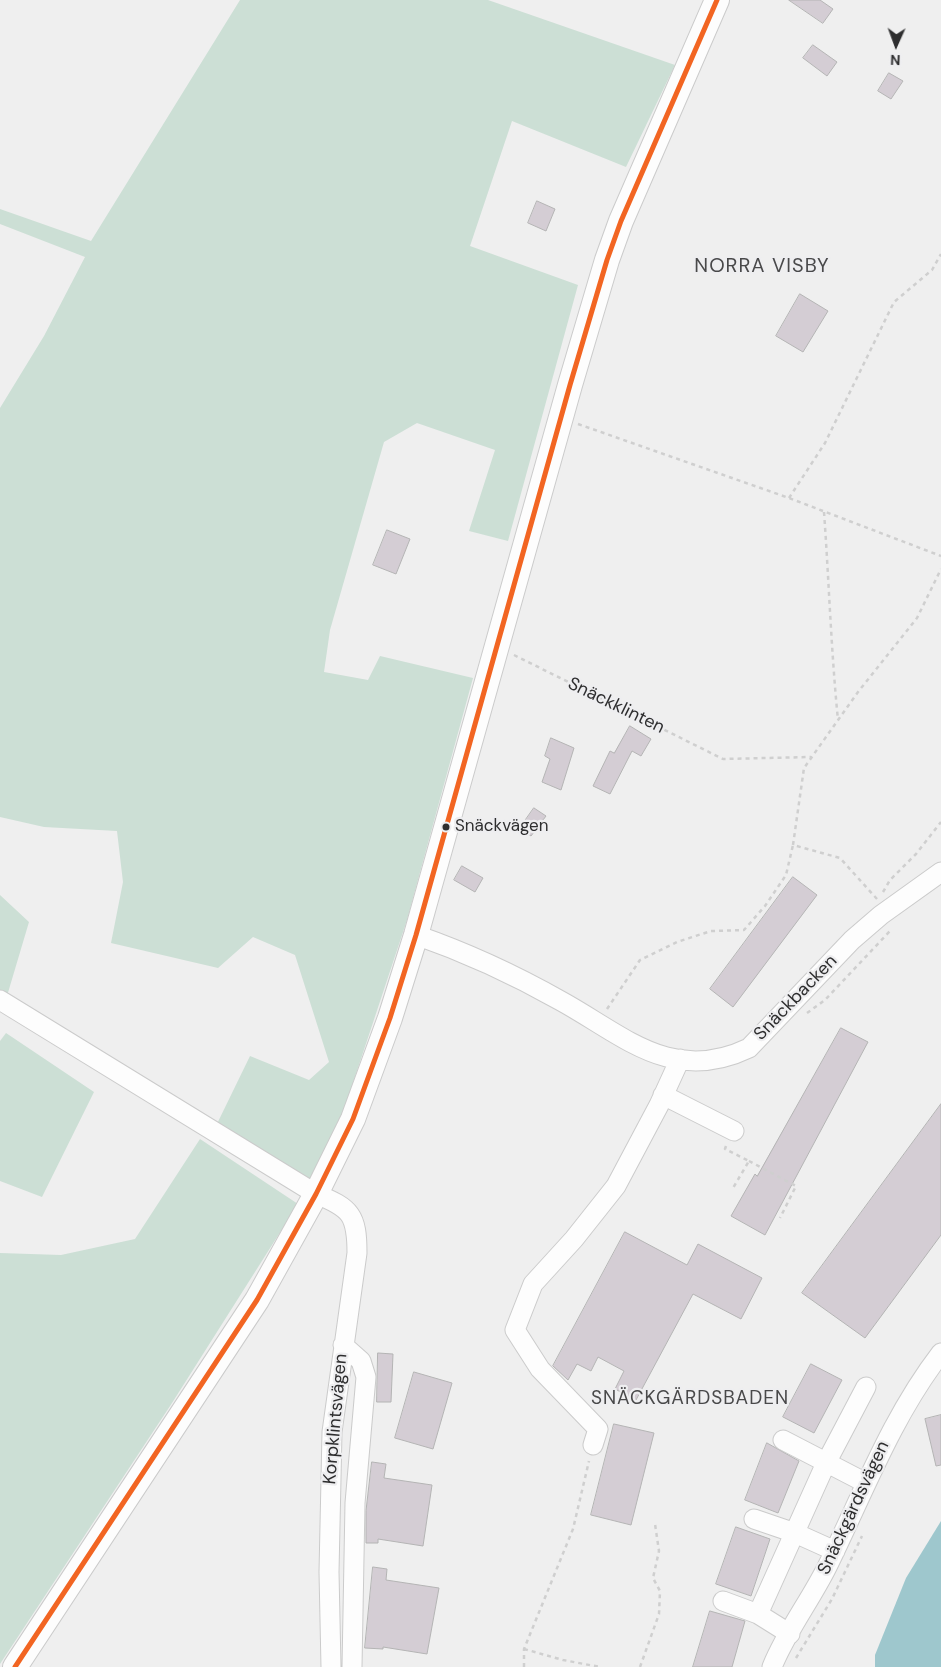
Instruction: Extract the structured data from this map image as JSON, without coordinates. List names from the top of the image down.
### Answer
{
  "streets": {
    "street": ["Snäckbacken", "Korpklintsvägen", "Snäckgärdsvägen"],
    "path": ["Snäckklinten"]
  },
  "districts": ["NORRA VISBY", "SNÄCKGÄRDSBADEN"],
  "places": ["Snäckvägen"],
  "north": "bottom"
}
